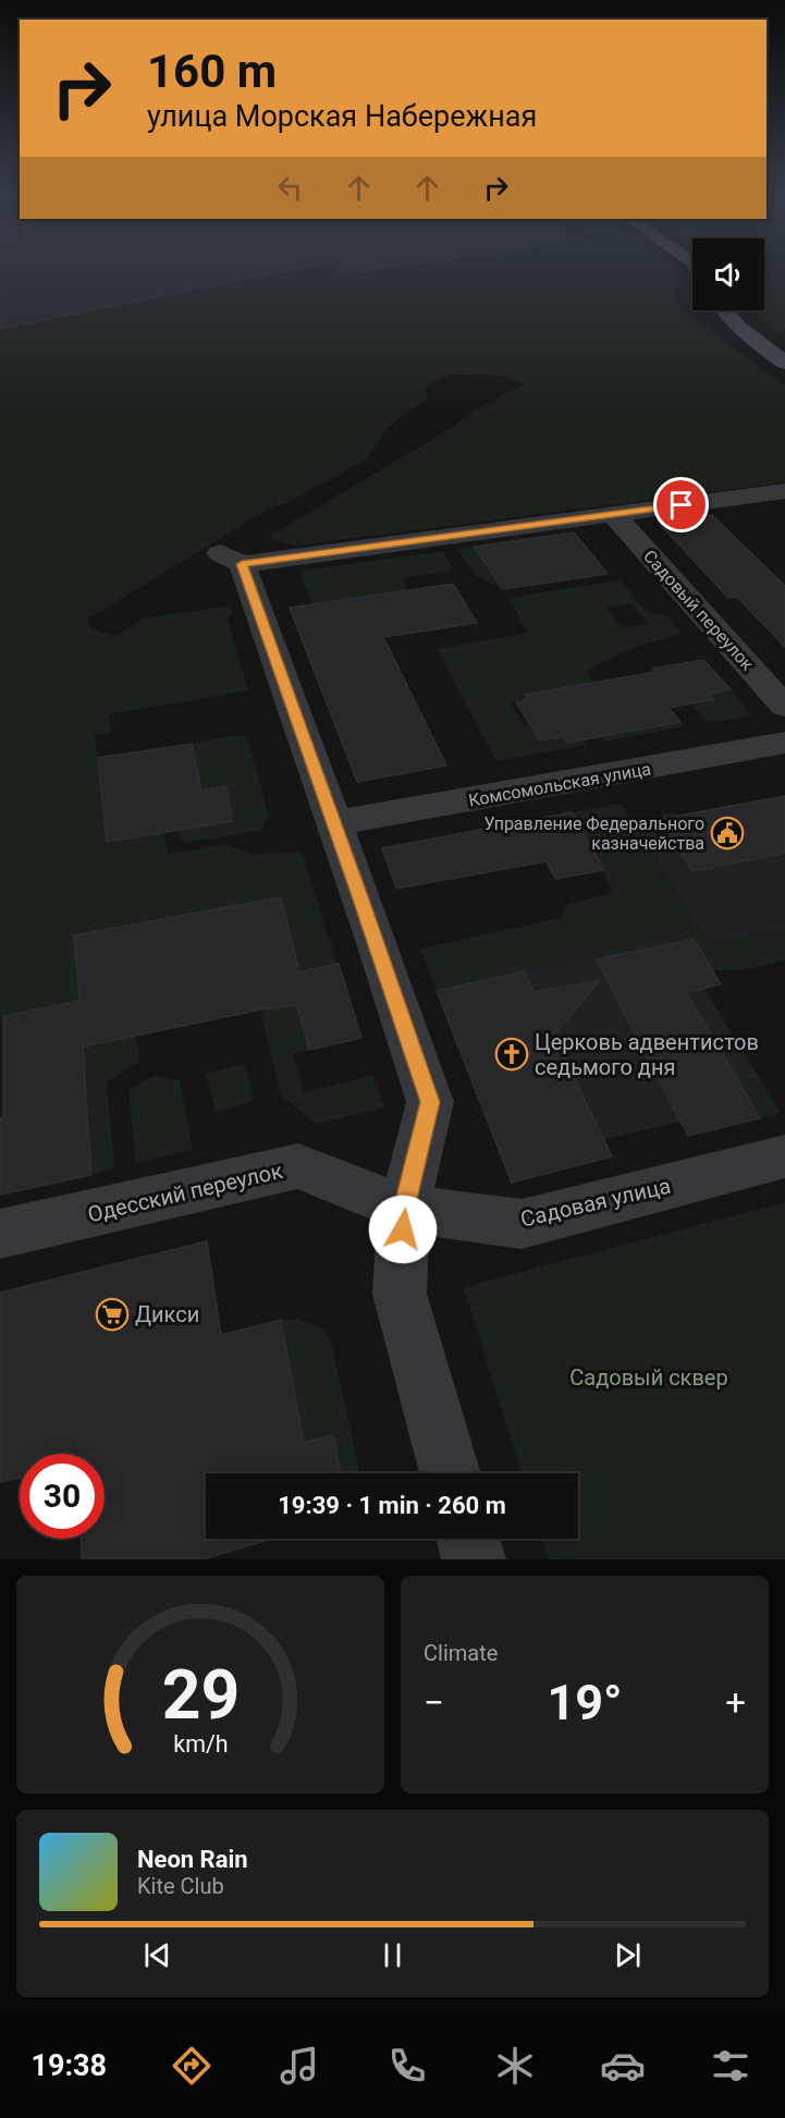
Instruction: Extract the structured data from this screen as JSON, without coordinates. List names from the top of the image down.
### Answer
{
  "streets": {
    "street": [
      "Садовый переулок",
      "Комсомольская улица",
      "Одесский переулок",
      "Садовая улица"
    ]
  },
  "crossings": [
    ["Одесский переулок", "Садовая улица"]
  ],
  "parks": ["Садовый сквер"],
  "places": {
    "public building": ["Управление Федерального казначейства"],
    "church": ["Церковь адвентистов седьмого дня"],
    "supermarket": ["Дикси"]
  },
  "page": {
    "turn": ["160 m", "улица Морская Набережная"],
    "limit": "30",
    "trip": "19:39 · 1 min · 260 m",
    "tile": "Climate",
    "heat": ["−", "19°", "+"],
    "song": ["Neon Rain", "Kite Club"],
    "tabs": "19:38",
    "gauge": ["29", "km/h"]
  }
}
